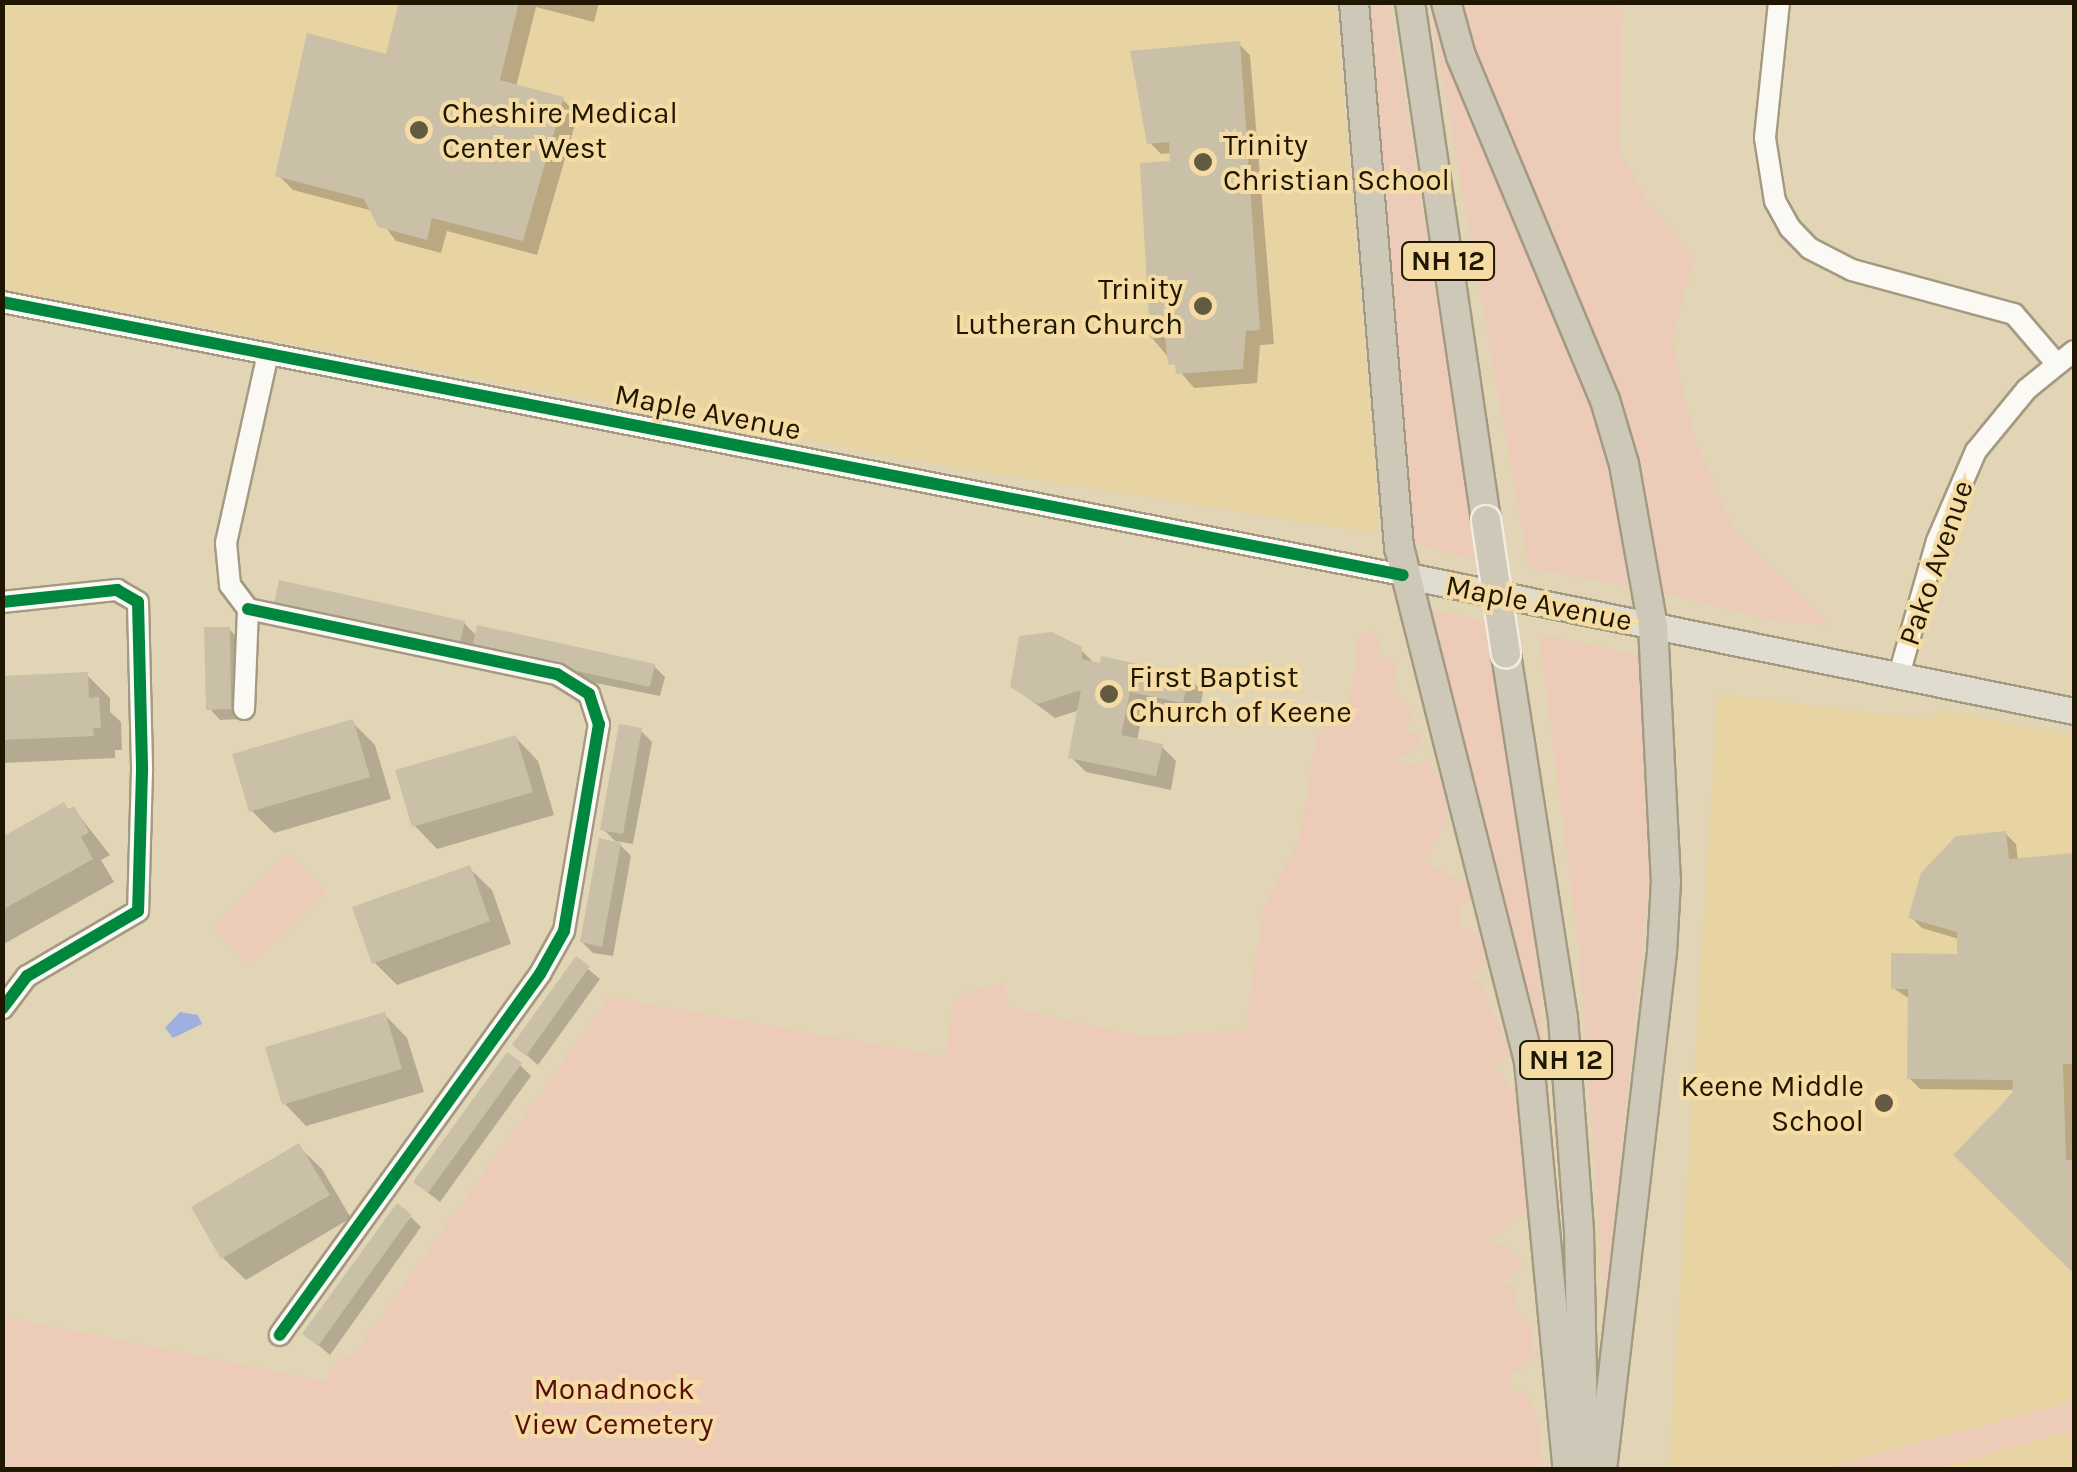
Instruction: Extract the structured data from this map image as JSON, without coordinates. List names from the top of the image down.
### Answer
{
  "streets": {
    "highway": ["NH 12"],
    "main road": ["Maple Avenue"],
    "street": ["Pako Avenue"]
  },
  "crossings": [
    ["Maple Avenue", "Pako Avenue"]
  ],
  "parks": ["Monadnock View Cemetery"],
  "places": [
    "Cheshire Medical Center West",
    "Trinity Christian School",
    "Trinity Lutheran Church",
    "First Baptist Church of Keene",
    "Keene Middle School"
  ]
}
